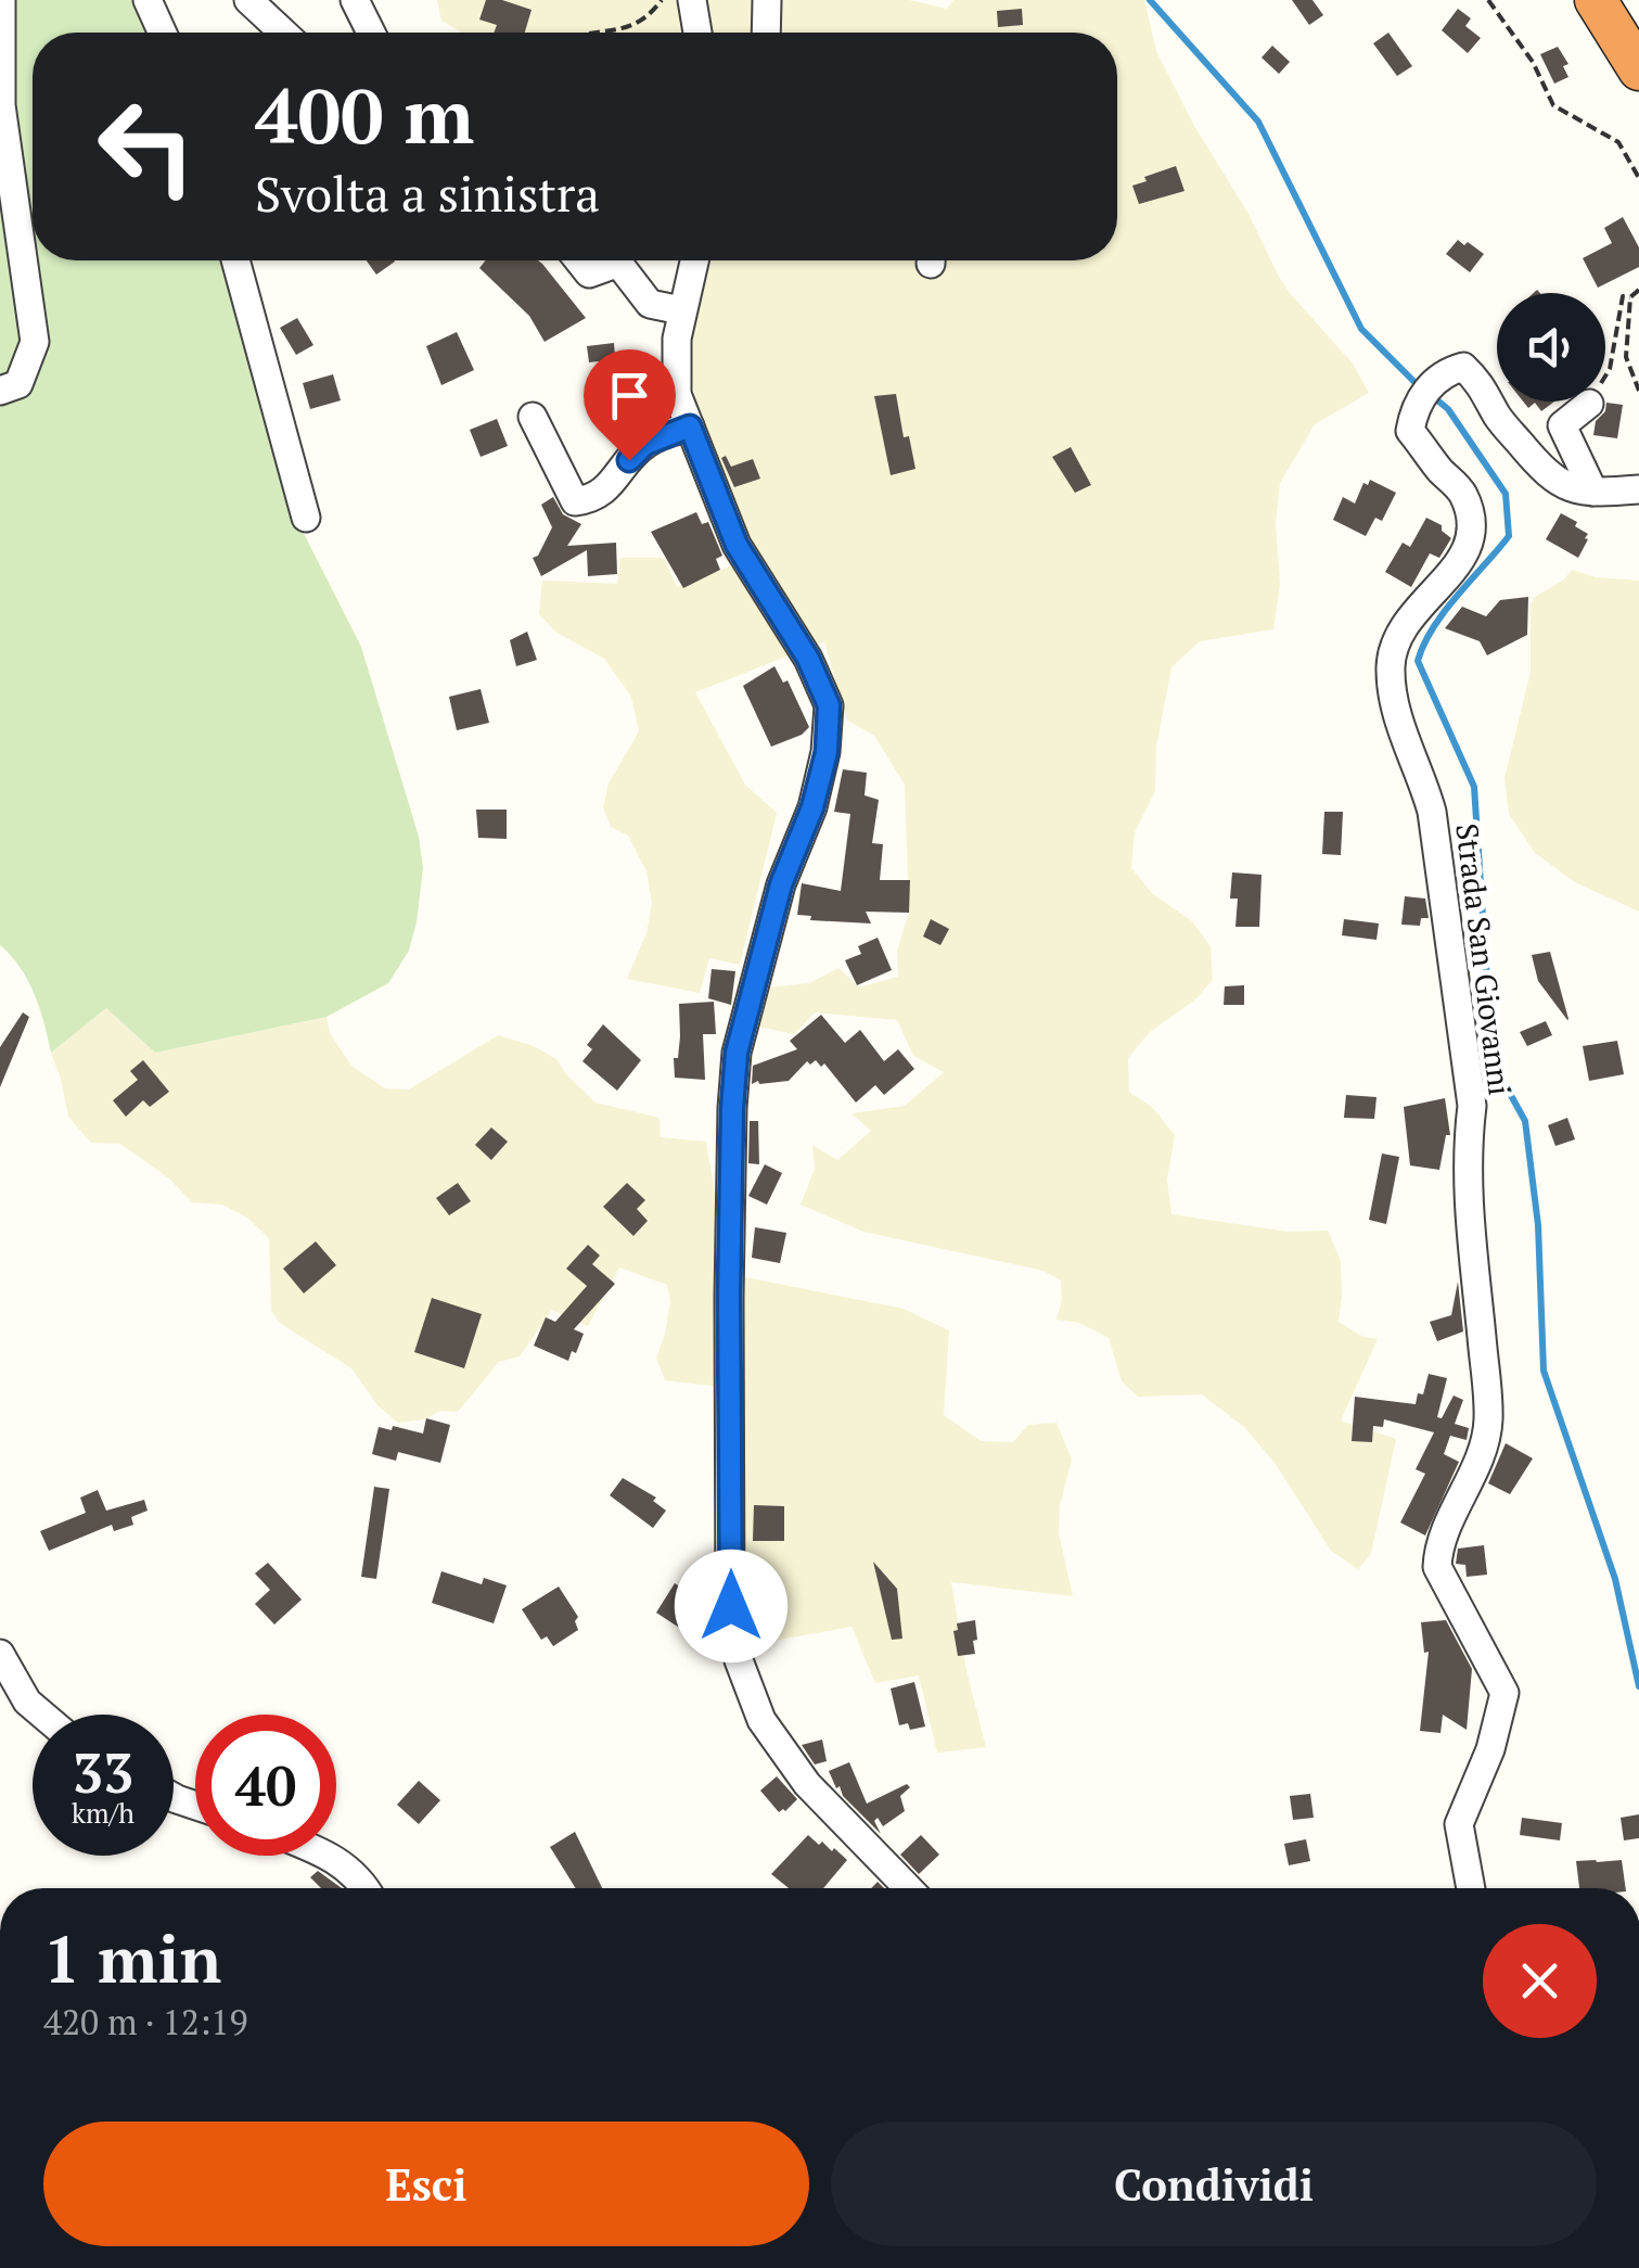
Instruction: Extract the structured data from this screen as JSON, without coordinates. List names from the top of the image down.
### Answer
{
  "streets": {
    "street": ["Strada San Giovanni"]
  },
  "page": {
    "turn": ["400 m", "Svolta a sinistra"],
    "speed": "33 km/h",
    "limit": "40",
    "heading": ["1 min", "420 m · 12:19"],
    "buttons": ["Esci", "Condividi"]
  }
}
